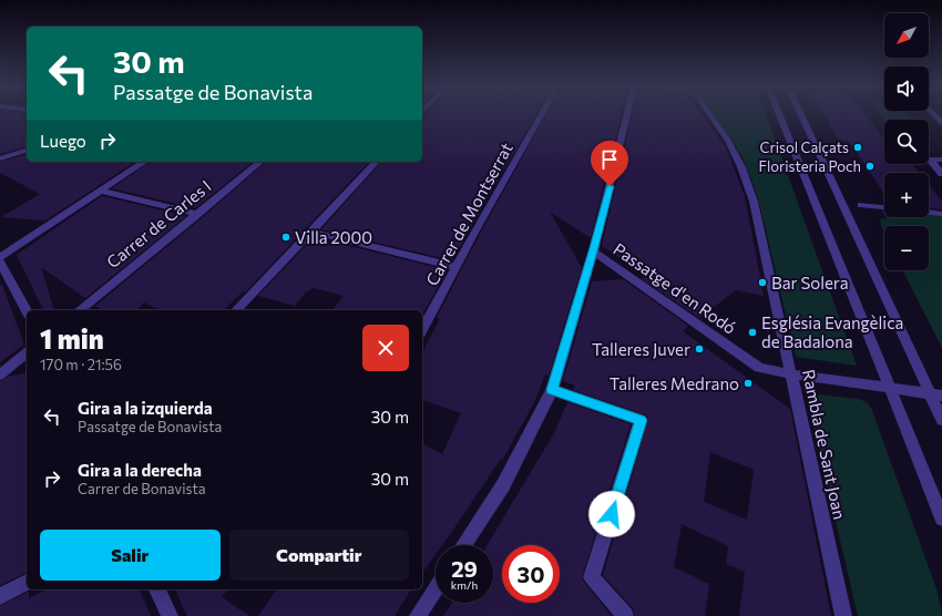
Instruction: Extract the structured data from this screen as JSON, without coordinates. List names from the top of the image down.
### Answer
{
  "streets": {
    "street": [
      "Carrer de Montserrat",
      "Carrer de Carles I",
      "Passatge d'en Rodó",
      "Rambla de Sant Joan"
    ]
  },
  "crossings": [
    ["Passatge d'en Rodó", "Rambla de Sant Joan"]
  ],
  "places": [
    "Crisol Calçats",
    "Floristeria Poch",
    "Villa 2000",
    "Bar Solera",
    "Església Evangèlica de Badalona",
    "Talleres Juver",
    "Talleres Medrano"
  ],
  "north": "bottom left",
  "page": {
    "map_buttons": ["+", "−"],
    "turn": ["30 m", "Passatge de Bonavista"],
    "then": "Luego",
    "heading": ["1 min", "170 m · 21:56"],
    "list": [
      {
        "name": "Gira a la izquierda",
        "note": "Passatge de Bonavista",
        "value": "30 m"
      },
      {
        "name": "Gira a la derecha",
        "note": "Carrer de Bonavista",
        "value": "30 m"
      }
    ],
    "buttons": ["Salir", "Compartir"],
    "speed": "29 km/h",
    "limit": "30"
  }
}
